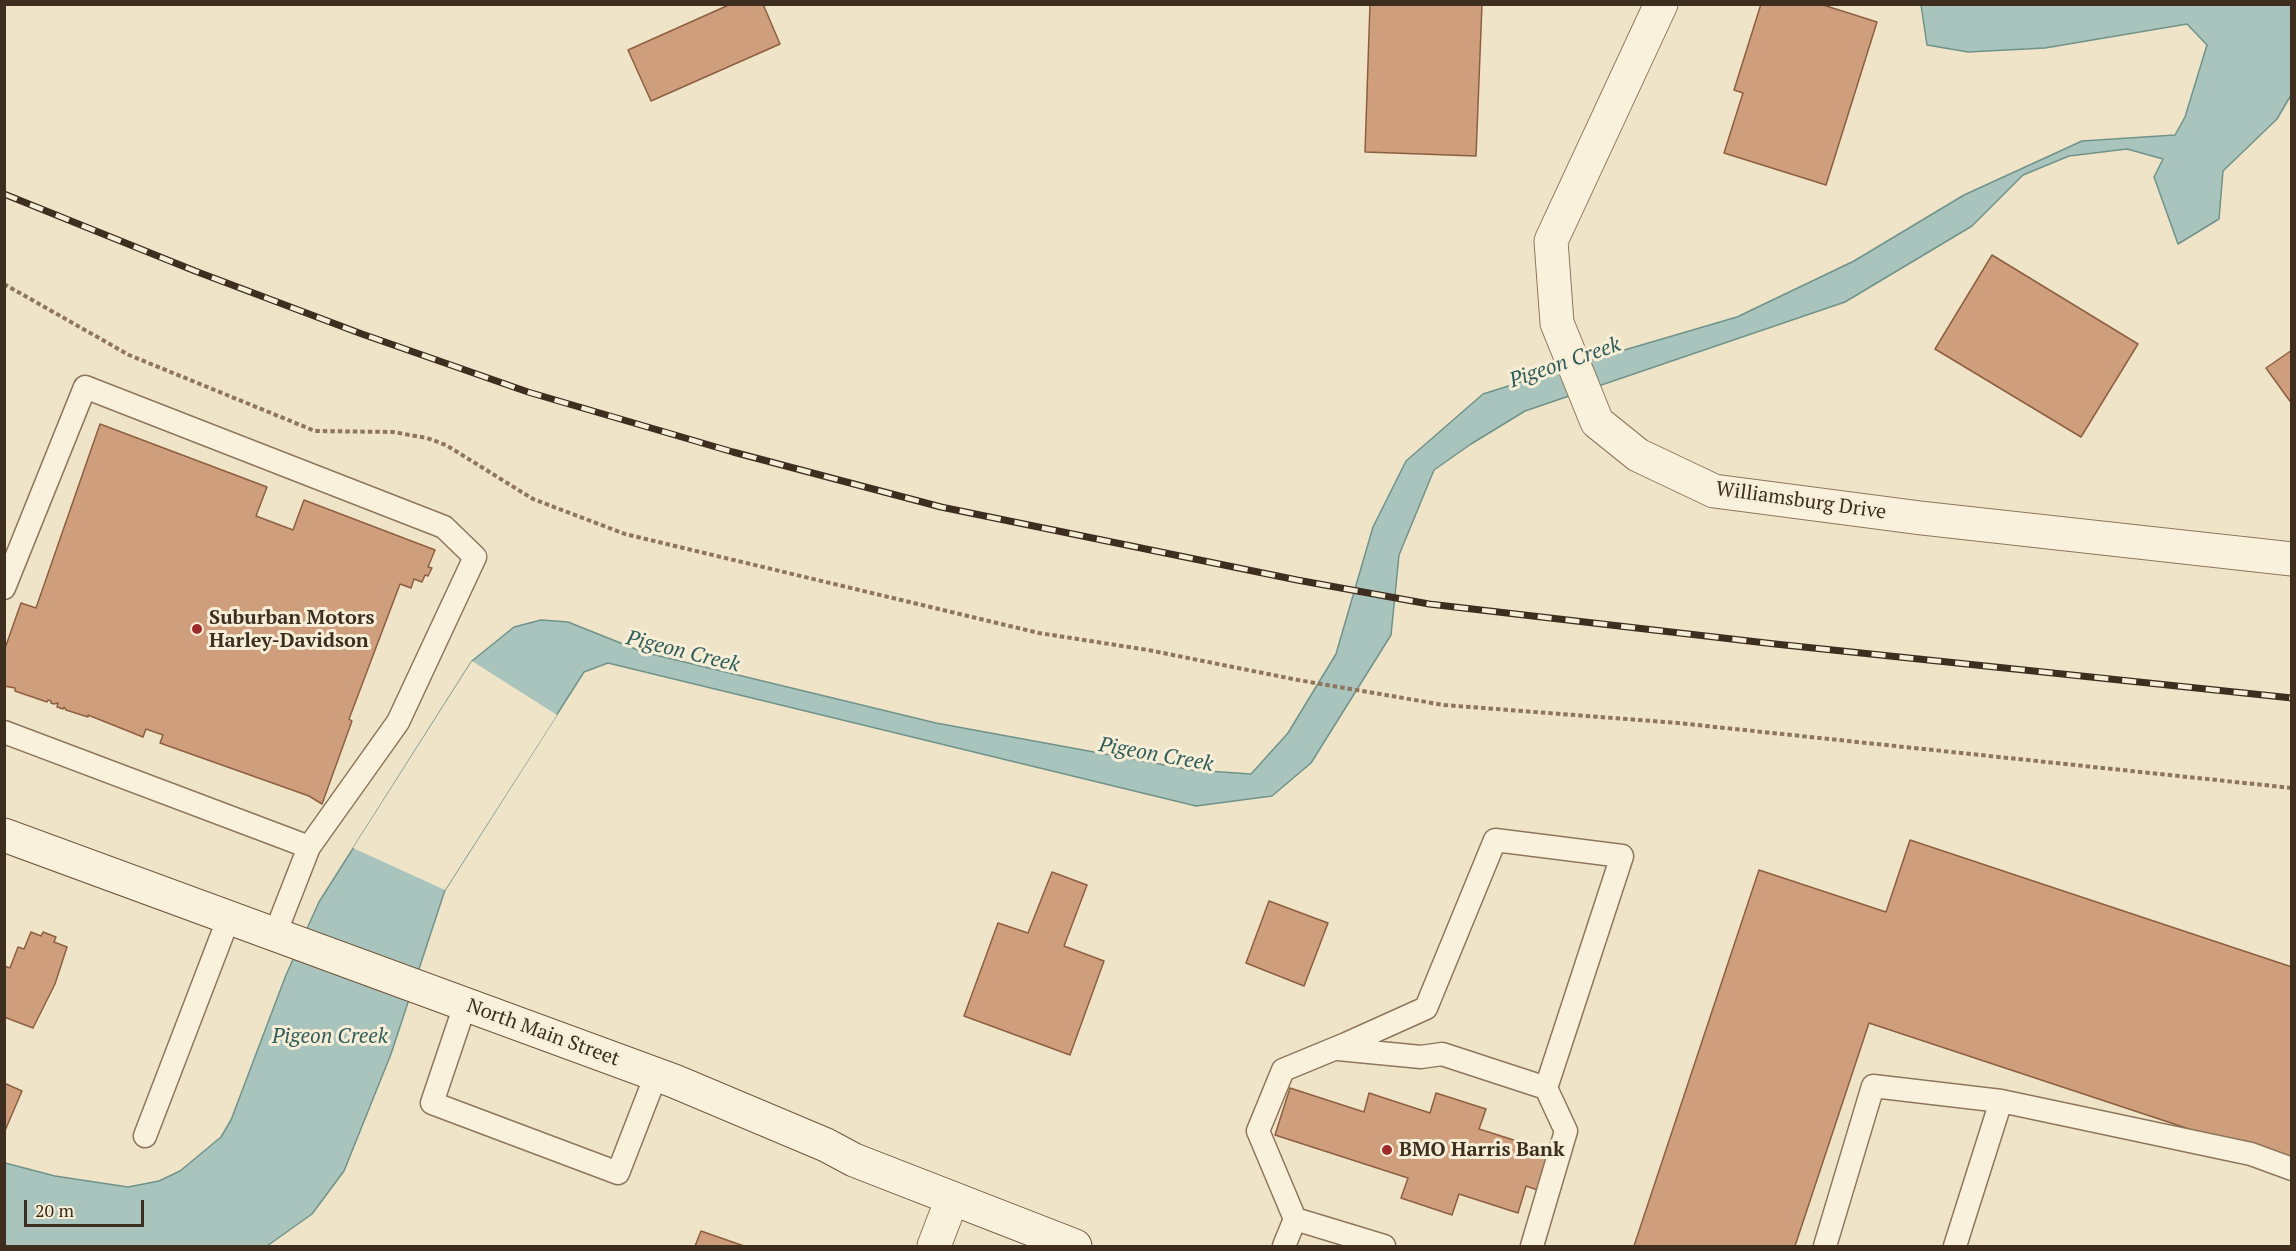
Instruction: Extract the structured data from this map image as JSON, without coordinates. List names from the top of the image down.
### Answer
{
  "streets": {
    "street": ["Williamsburg Drive", "North Main Street"]
  },
  "water": ["Pigeon Creek"],
  "places": ["Suburban Motors Harley-Davidson", "BMO Harris Bank"],
  "scale_bar": "20 m"
}
